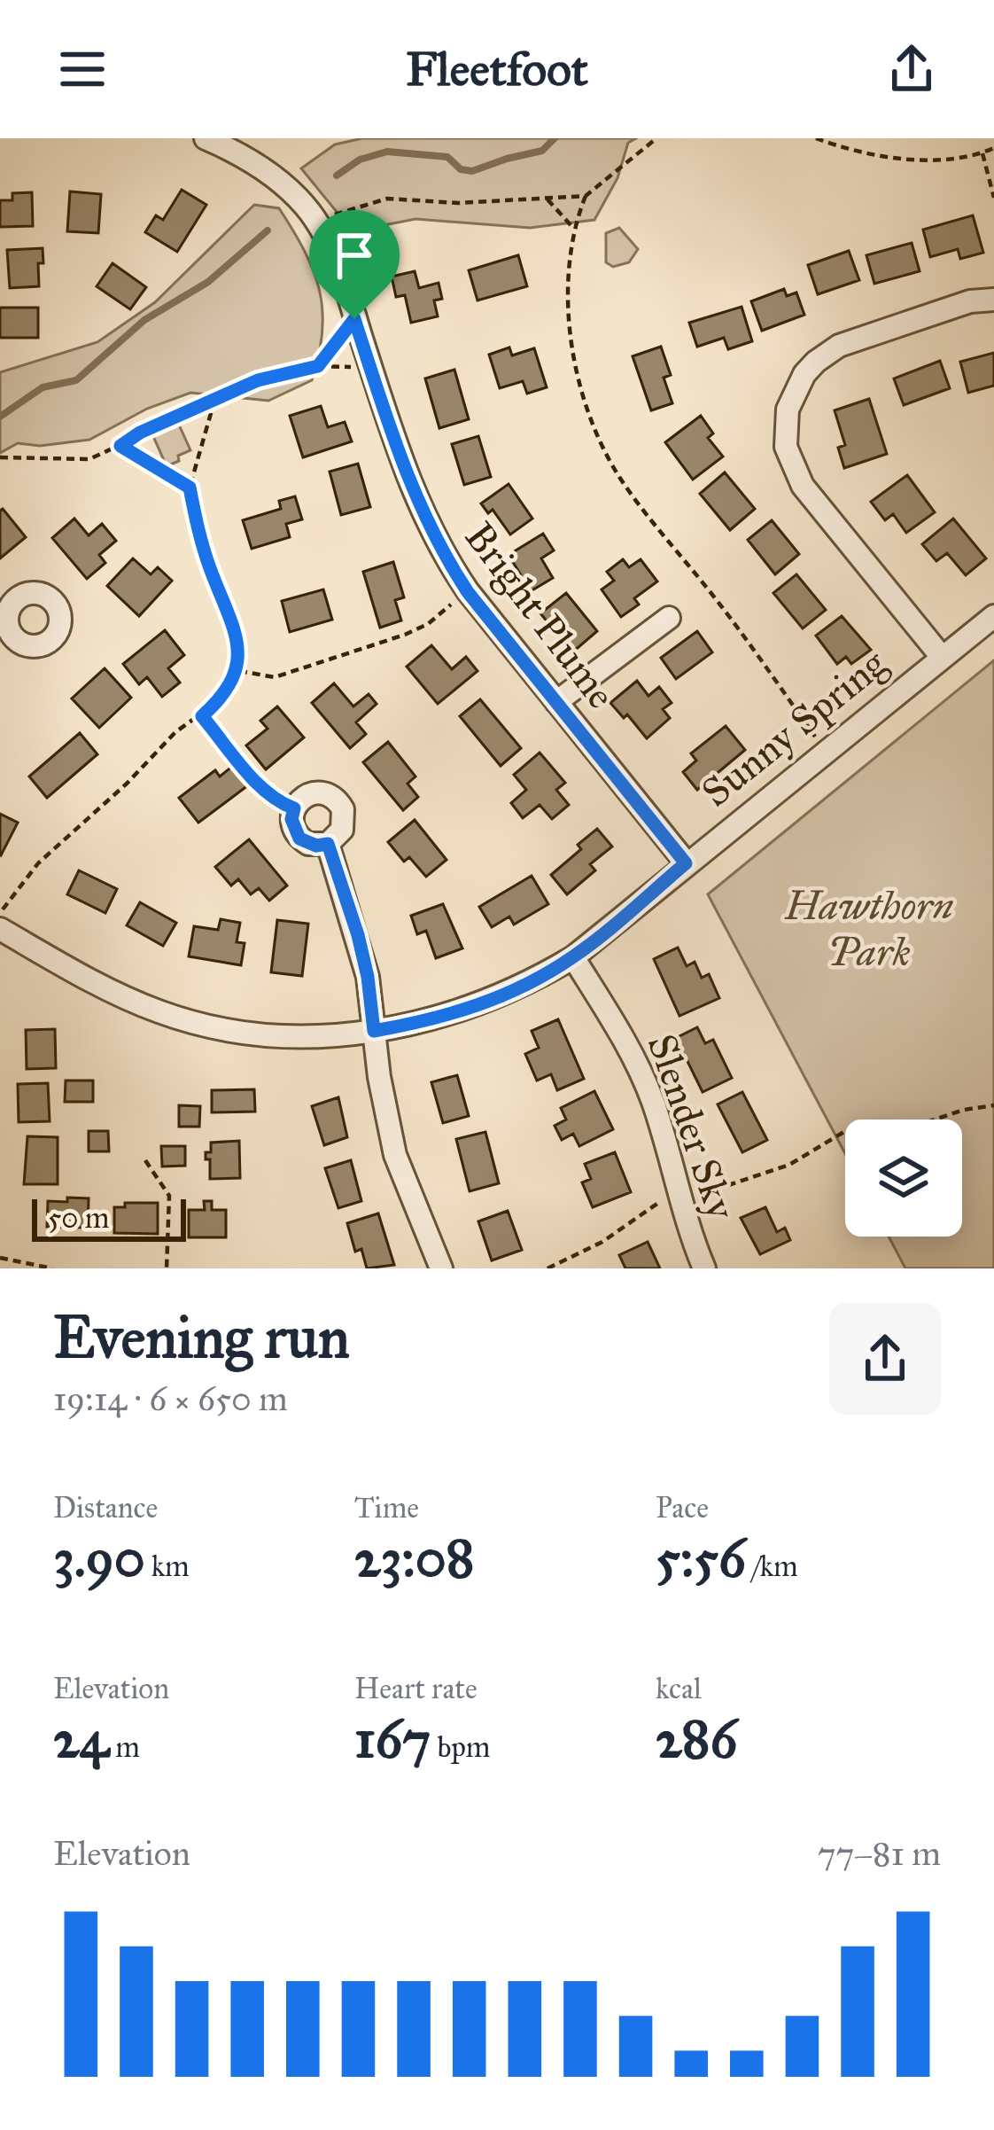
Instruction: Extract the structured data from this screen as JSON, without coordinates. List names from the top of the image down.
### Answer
{
  "streets": {
    "street": ["Bright Plume", "Sunny Spring", "Slender Sky"]
  },
  "crossings": [
    ["Bright Plume", "Sunny Spring"],
    ["Sunny Spring", "Slender Sky"]
  ],
  "parks": ["Hawthorn Park"],
  "scale_bar": "50 m",
  "page": {
    "header": "Fleetfoot",
    "scale": "50 m",
    "heading": ["Evening run", "19:14 · 6 × 650 m"],
    "stats": [
      ["Distance", "3.90 km"],
      ["Time", "23:08"],
      ["Pace", "5:56 /km"],
      ["Elevation", "24 m"],
      ["Heart rate", "167 bpm"],
      ["kcal", "286"]
    ],
    "chart": ["Elevation", "77–81 m"]
  }
}
